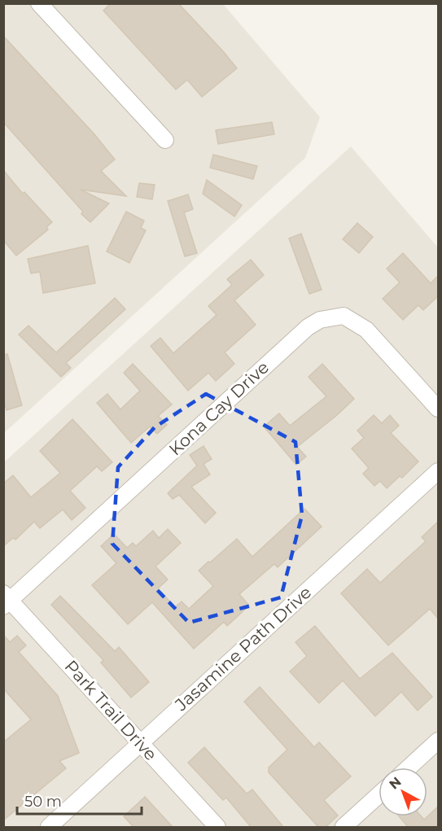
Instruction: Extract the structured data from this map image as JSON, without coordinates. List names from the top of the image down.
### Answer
{
  "streets": {
    "street": ["Kona Cay Drive", "Jasamine Path Drive", "Park Trail Drive"]
  },
  "crossings": [
    ["Kona Cay Drive", "Park Trail Drive"],
    ["Jasamine Path Drive", "Park Trail Drive"]
  ],
  "scale_bar": "50 m",
  "north": "top left"
}
